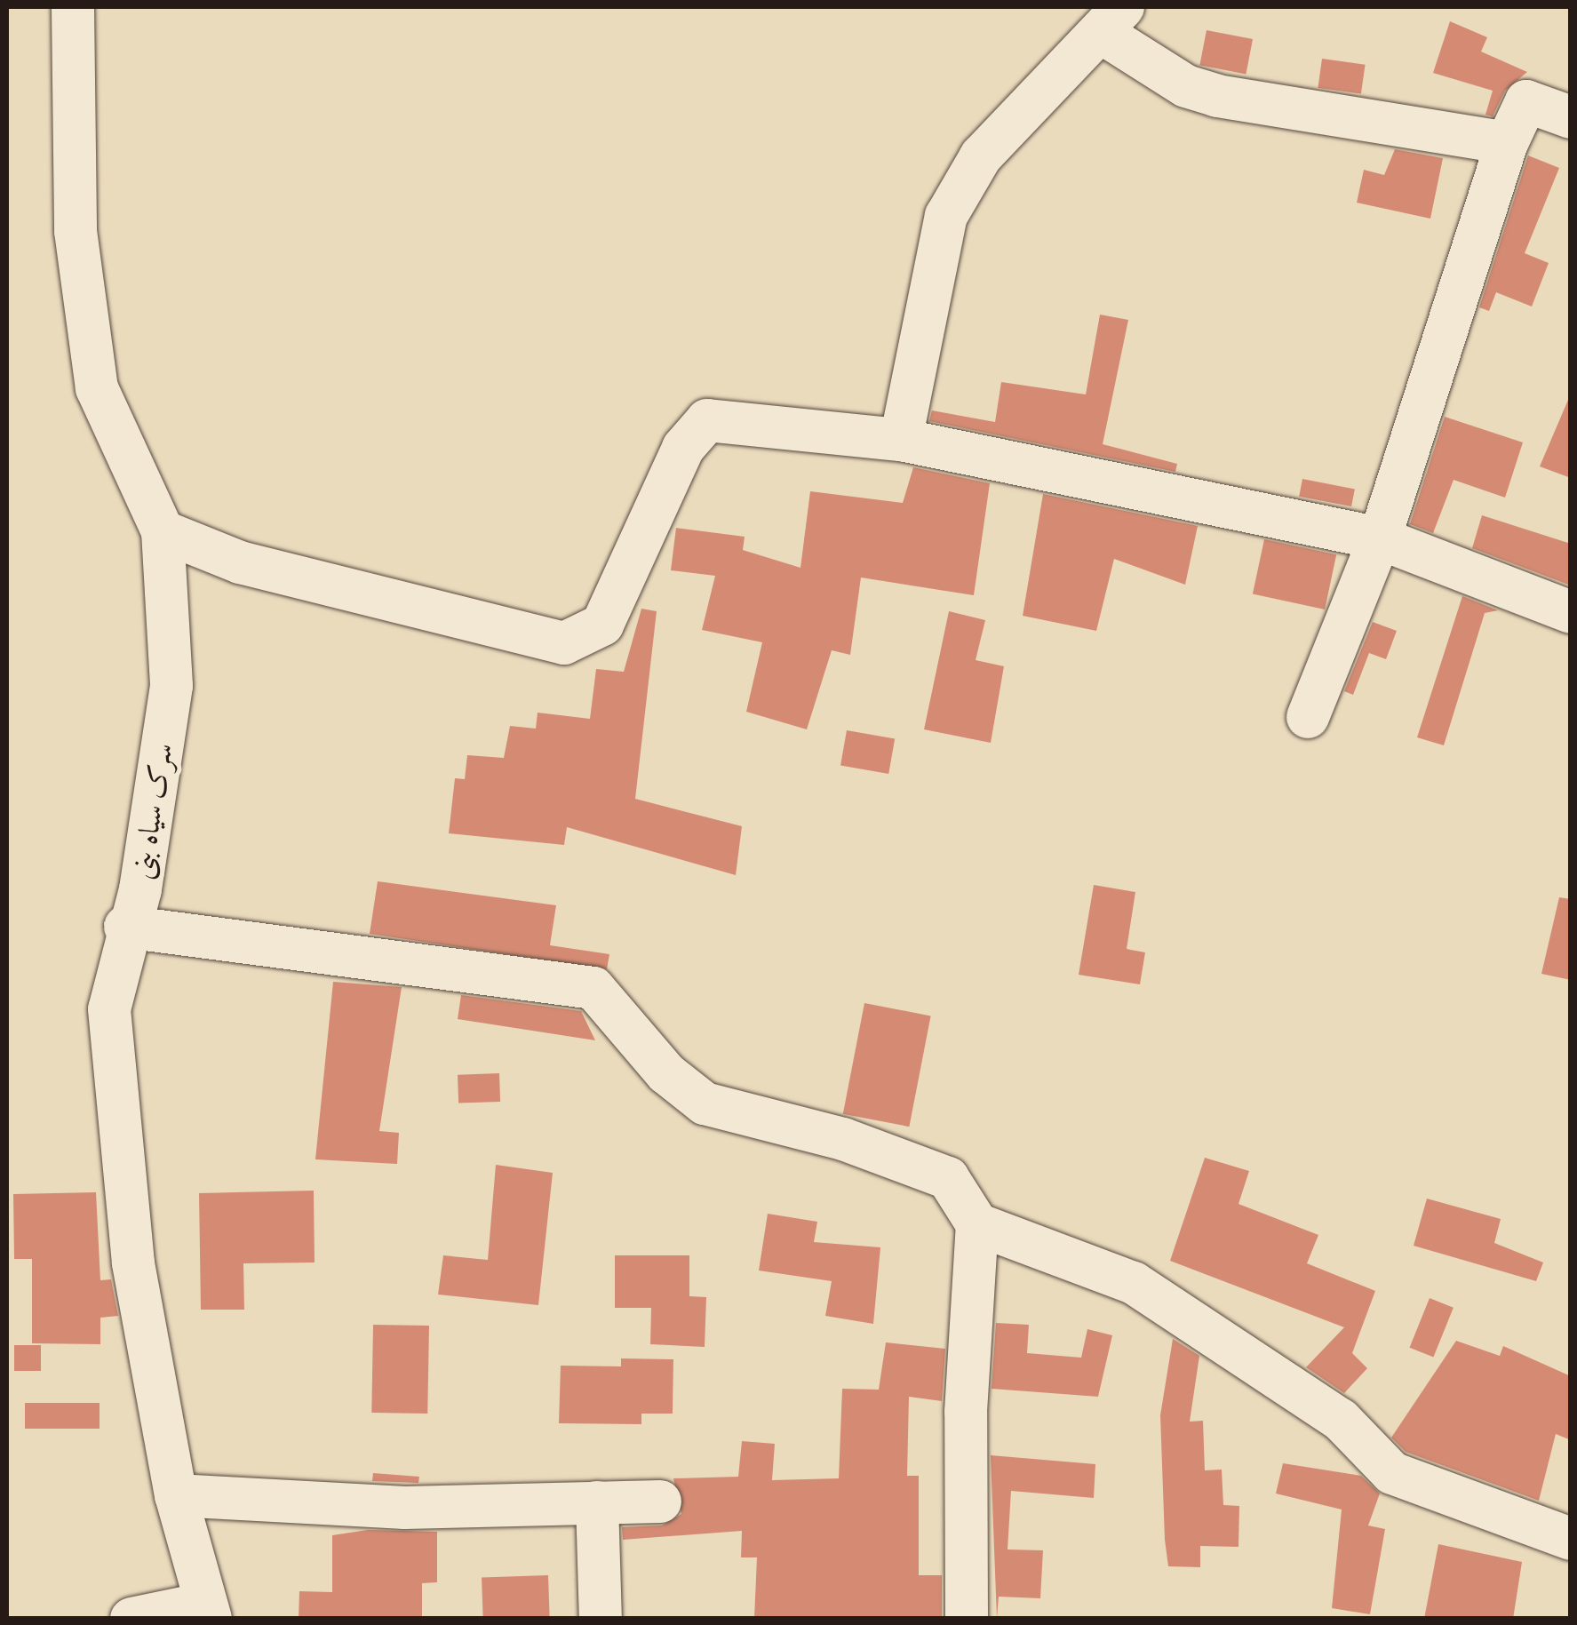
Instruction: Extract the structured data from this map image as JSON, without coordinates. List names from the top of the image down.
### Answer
{
  "streets": {
    "street": ["سرک سیاه بنی"]
  }
}
